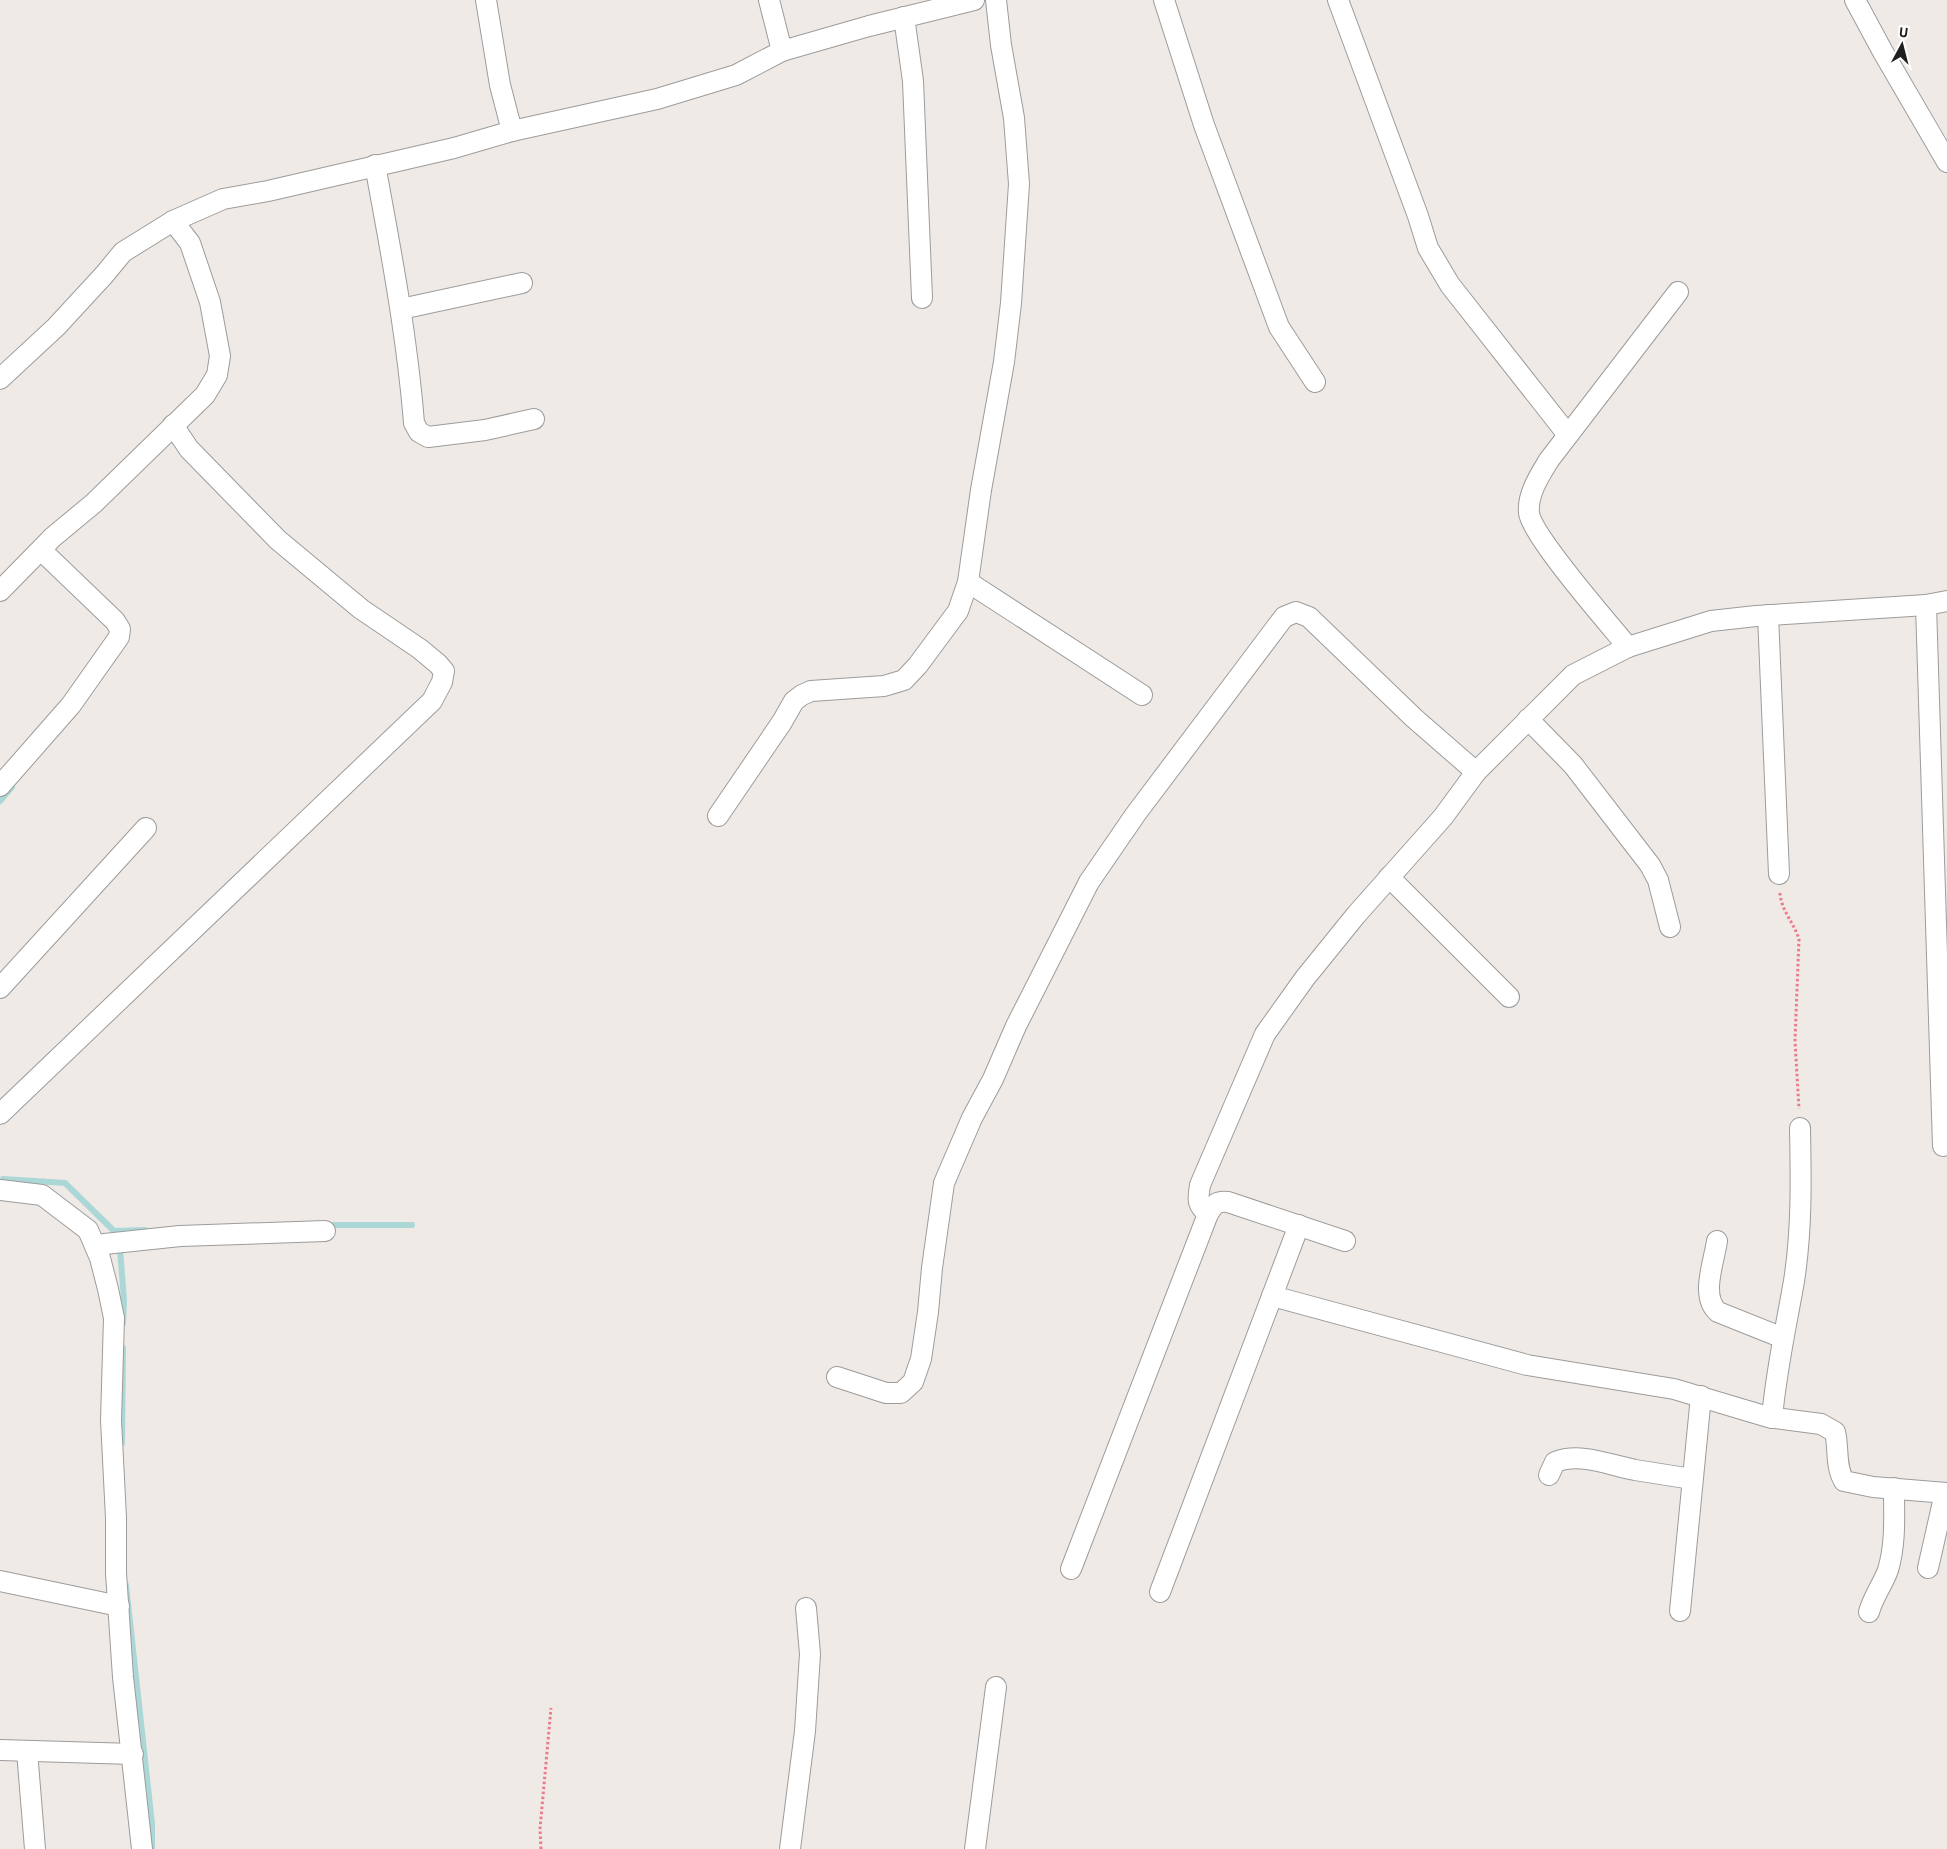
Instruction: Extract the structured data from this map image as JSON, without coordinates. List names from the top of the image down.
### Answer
{
  "north": "top"
}
